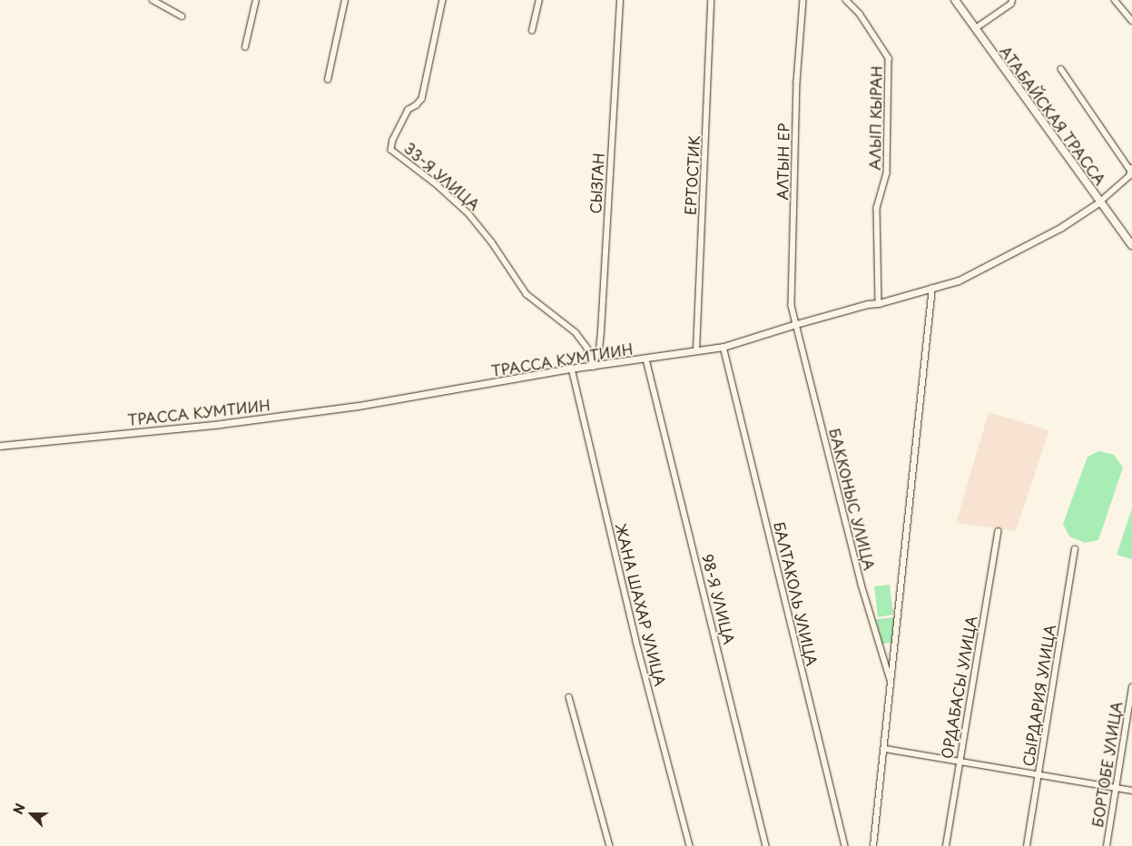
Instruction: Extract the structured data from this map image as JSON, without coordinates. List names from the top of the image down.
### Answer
{
  "streets": {
    "main road": ["АТАБАЙСКАЯ ТРАССА"],
    "street": [
      "АЛЫП КЫРАН",
      "АЛТЫН ЕР",
      "ЕРТОСТИК",
      "33-Я УЛИЦА",
      "СЫЗГАН",
      "ТРАССА КУМТИИН",
      "БАККОНЫС УЛИЦА",
      "БАЛТАКОЛЬ УЛИЦА",
      "98-Я УЛИЦА",
      "ЖАНА ШАХАР УЛИЦА",
      "ОРДАБАСЫ УЛИЦА",
      "СЫРДАРИЯ УЛИЦА",
      "БОРТОБЕ УЛИЦА"
    ]
  },
  "crossings": [
    ["АТАБАЙСКАЯ ТРАССА", "ТРАССА КУМТИИН"],
    ["АЛЫП КЫРАН", "ТРАССА КУМТИИН"],
    ["АЛТЫН ЕР", "ТРАССА КУМТИИН"],
    ["АЛТЫН ЕР", "БАККОНЫС УЛИЦА"],
    ["ЕРТОСТИК", "ТРАССА КУМТИИН"],
    ["33-Я УЛИЦА", "СЫЗГАН"],
    ["33-Я УЛИЦА", "ТРАССА КУМТИИН"],
    ["СЫЗГАН", "ТРАССА КУМТИИН"],
    ["ТРАССА КУМТИИН", "БАККОНЫС УЛИЦА"],
    ["ТРАССА КУМТИИН", "БАЛТАКОЛЬ УЛИЦА"],
    ["ТРАССА КУМТИИН", "98-Я УЛИЦА"],
    ["ТРАССА КУМТИИН", "ЖАНА ШАХАР УЛИЦА"]
  ],
  "north": "top left"
}
